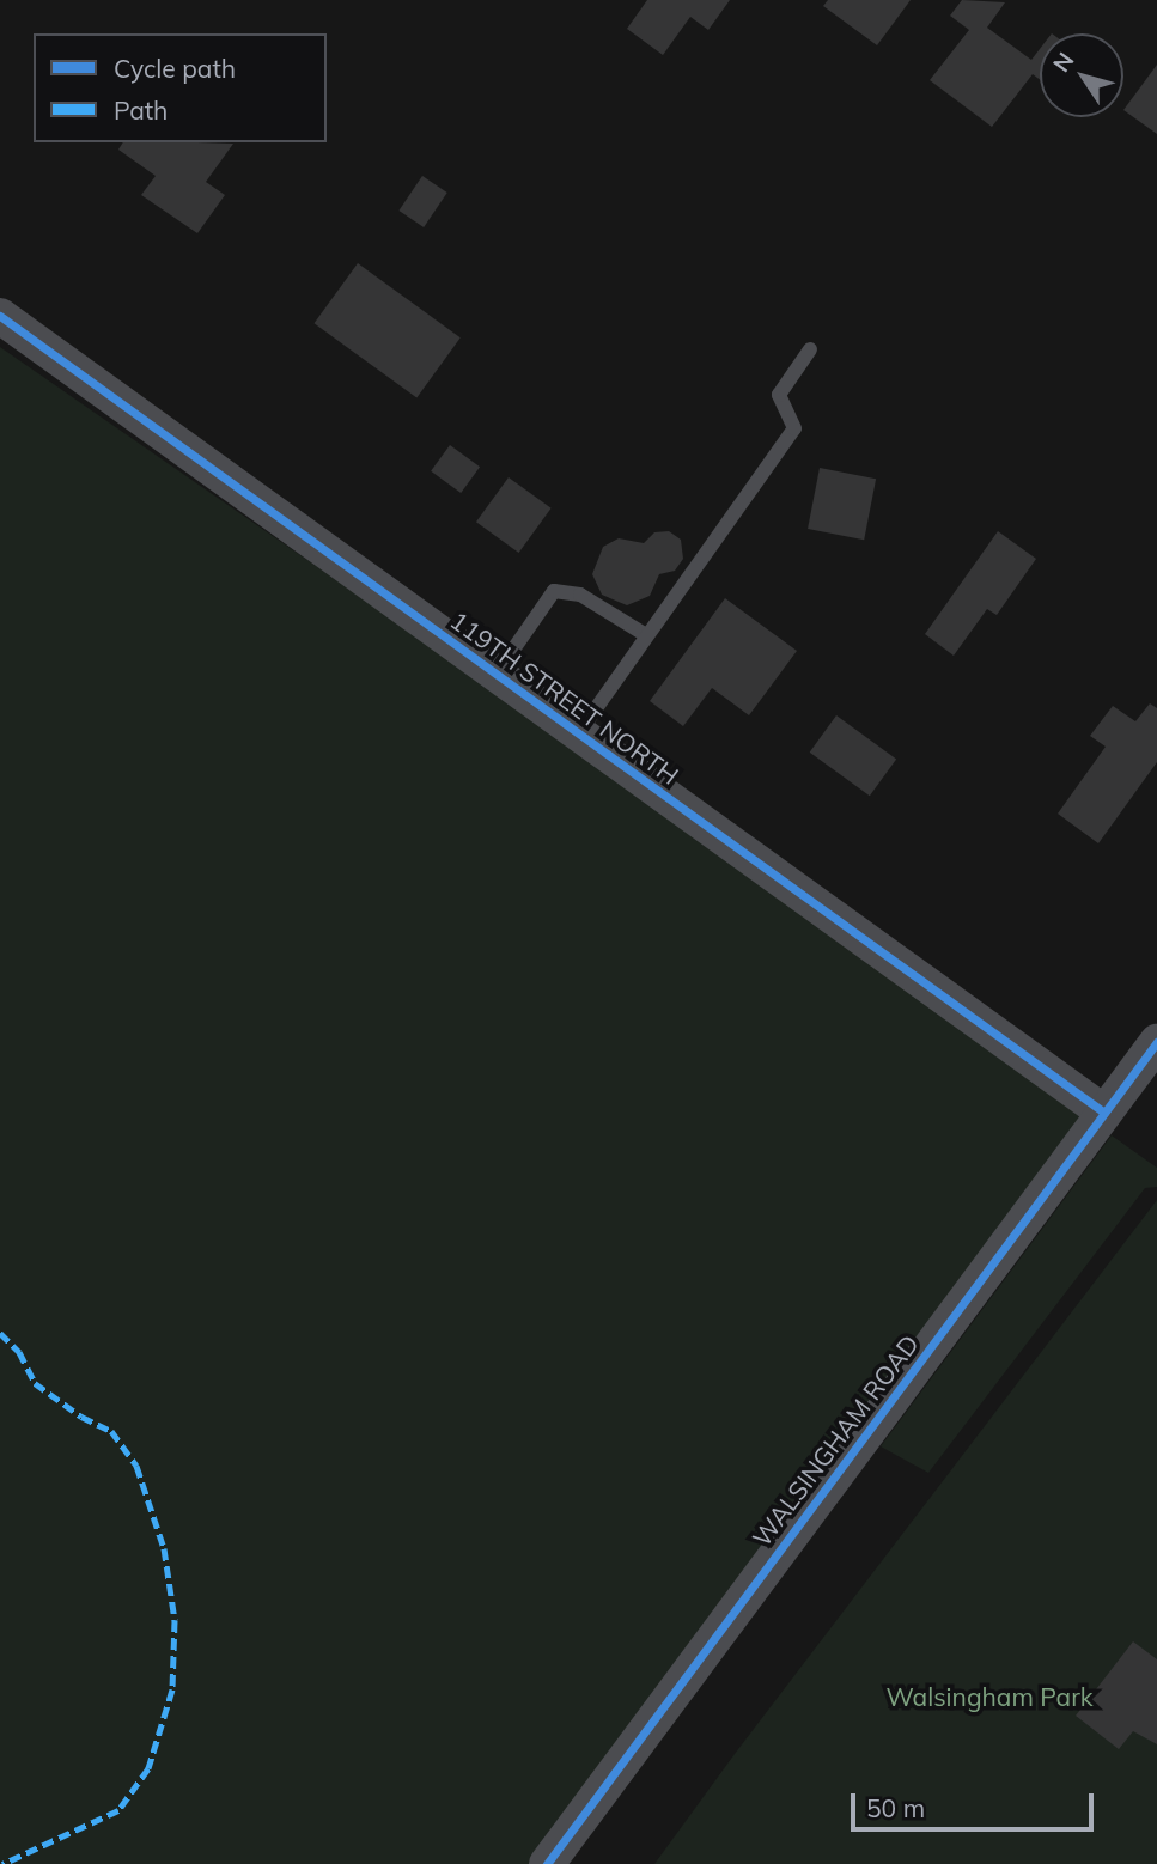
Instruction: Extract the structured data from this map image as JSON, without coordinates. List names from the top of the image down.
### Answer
{
  "streets": {
    "street": ["119TH STREET NORTH", "WALSINGHAM ROAD"]
  },
  "crossings": [
    ["119TH STREET NORTH", "WALSINGHAM ROAD"]
  ],
  "parks": ["Walsingham Park"],
  "legend": ["Cycle path", "Path"],
  "scale_bar": "50 m",
  "north": "top left"
}
